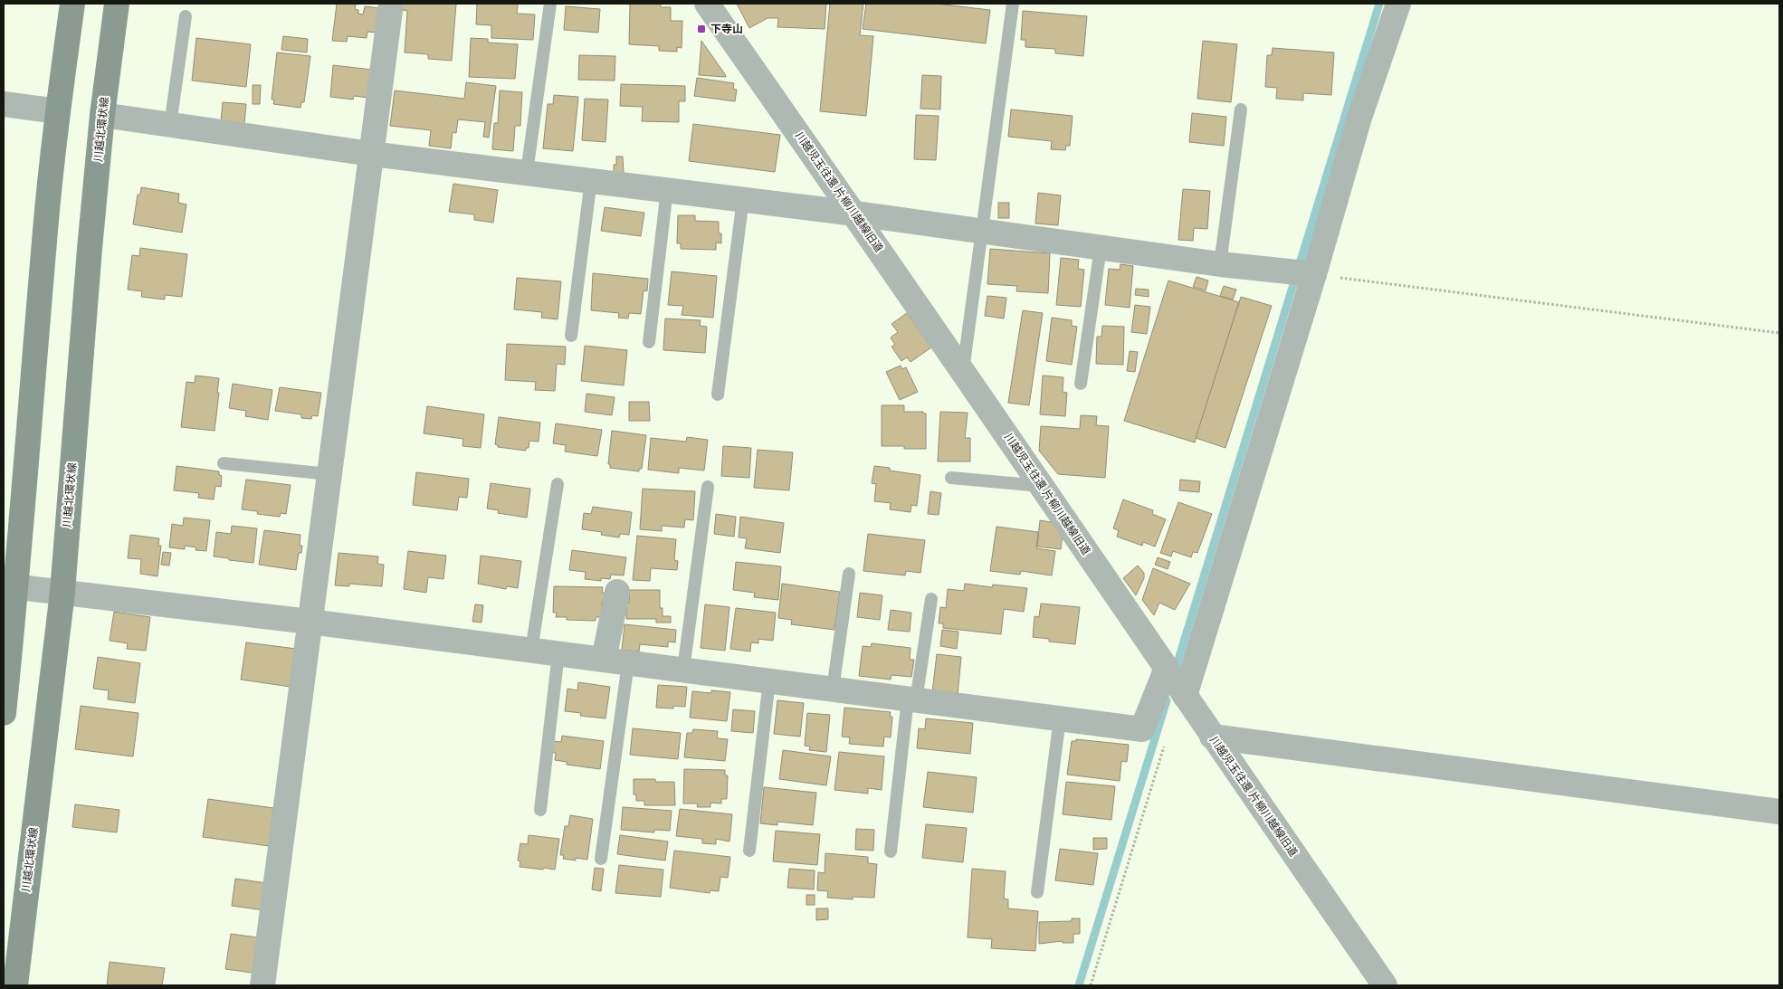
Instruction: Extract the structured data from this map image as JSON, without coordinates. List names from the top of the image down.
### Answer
{
  "streets": {
    "main road": ["川越北環状線"],
    "street": ["川越児玉往還 片柳川越線旧道"]
  },
  "places": {
    "transit": ["下寺山"]
  }
}
